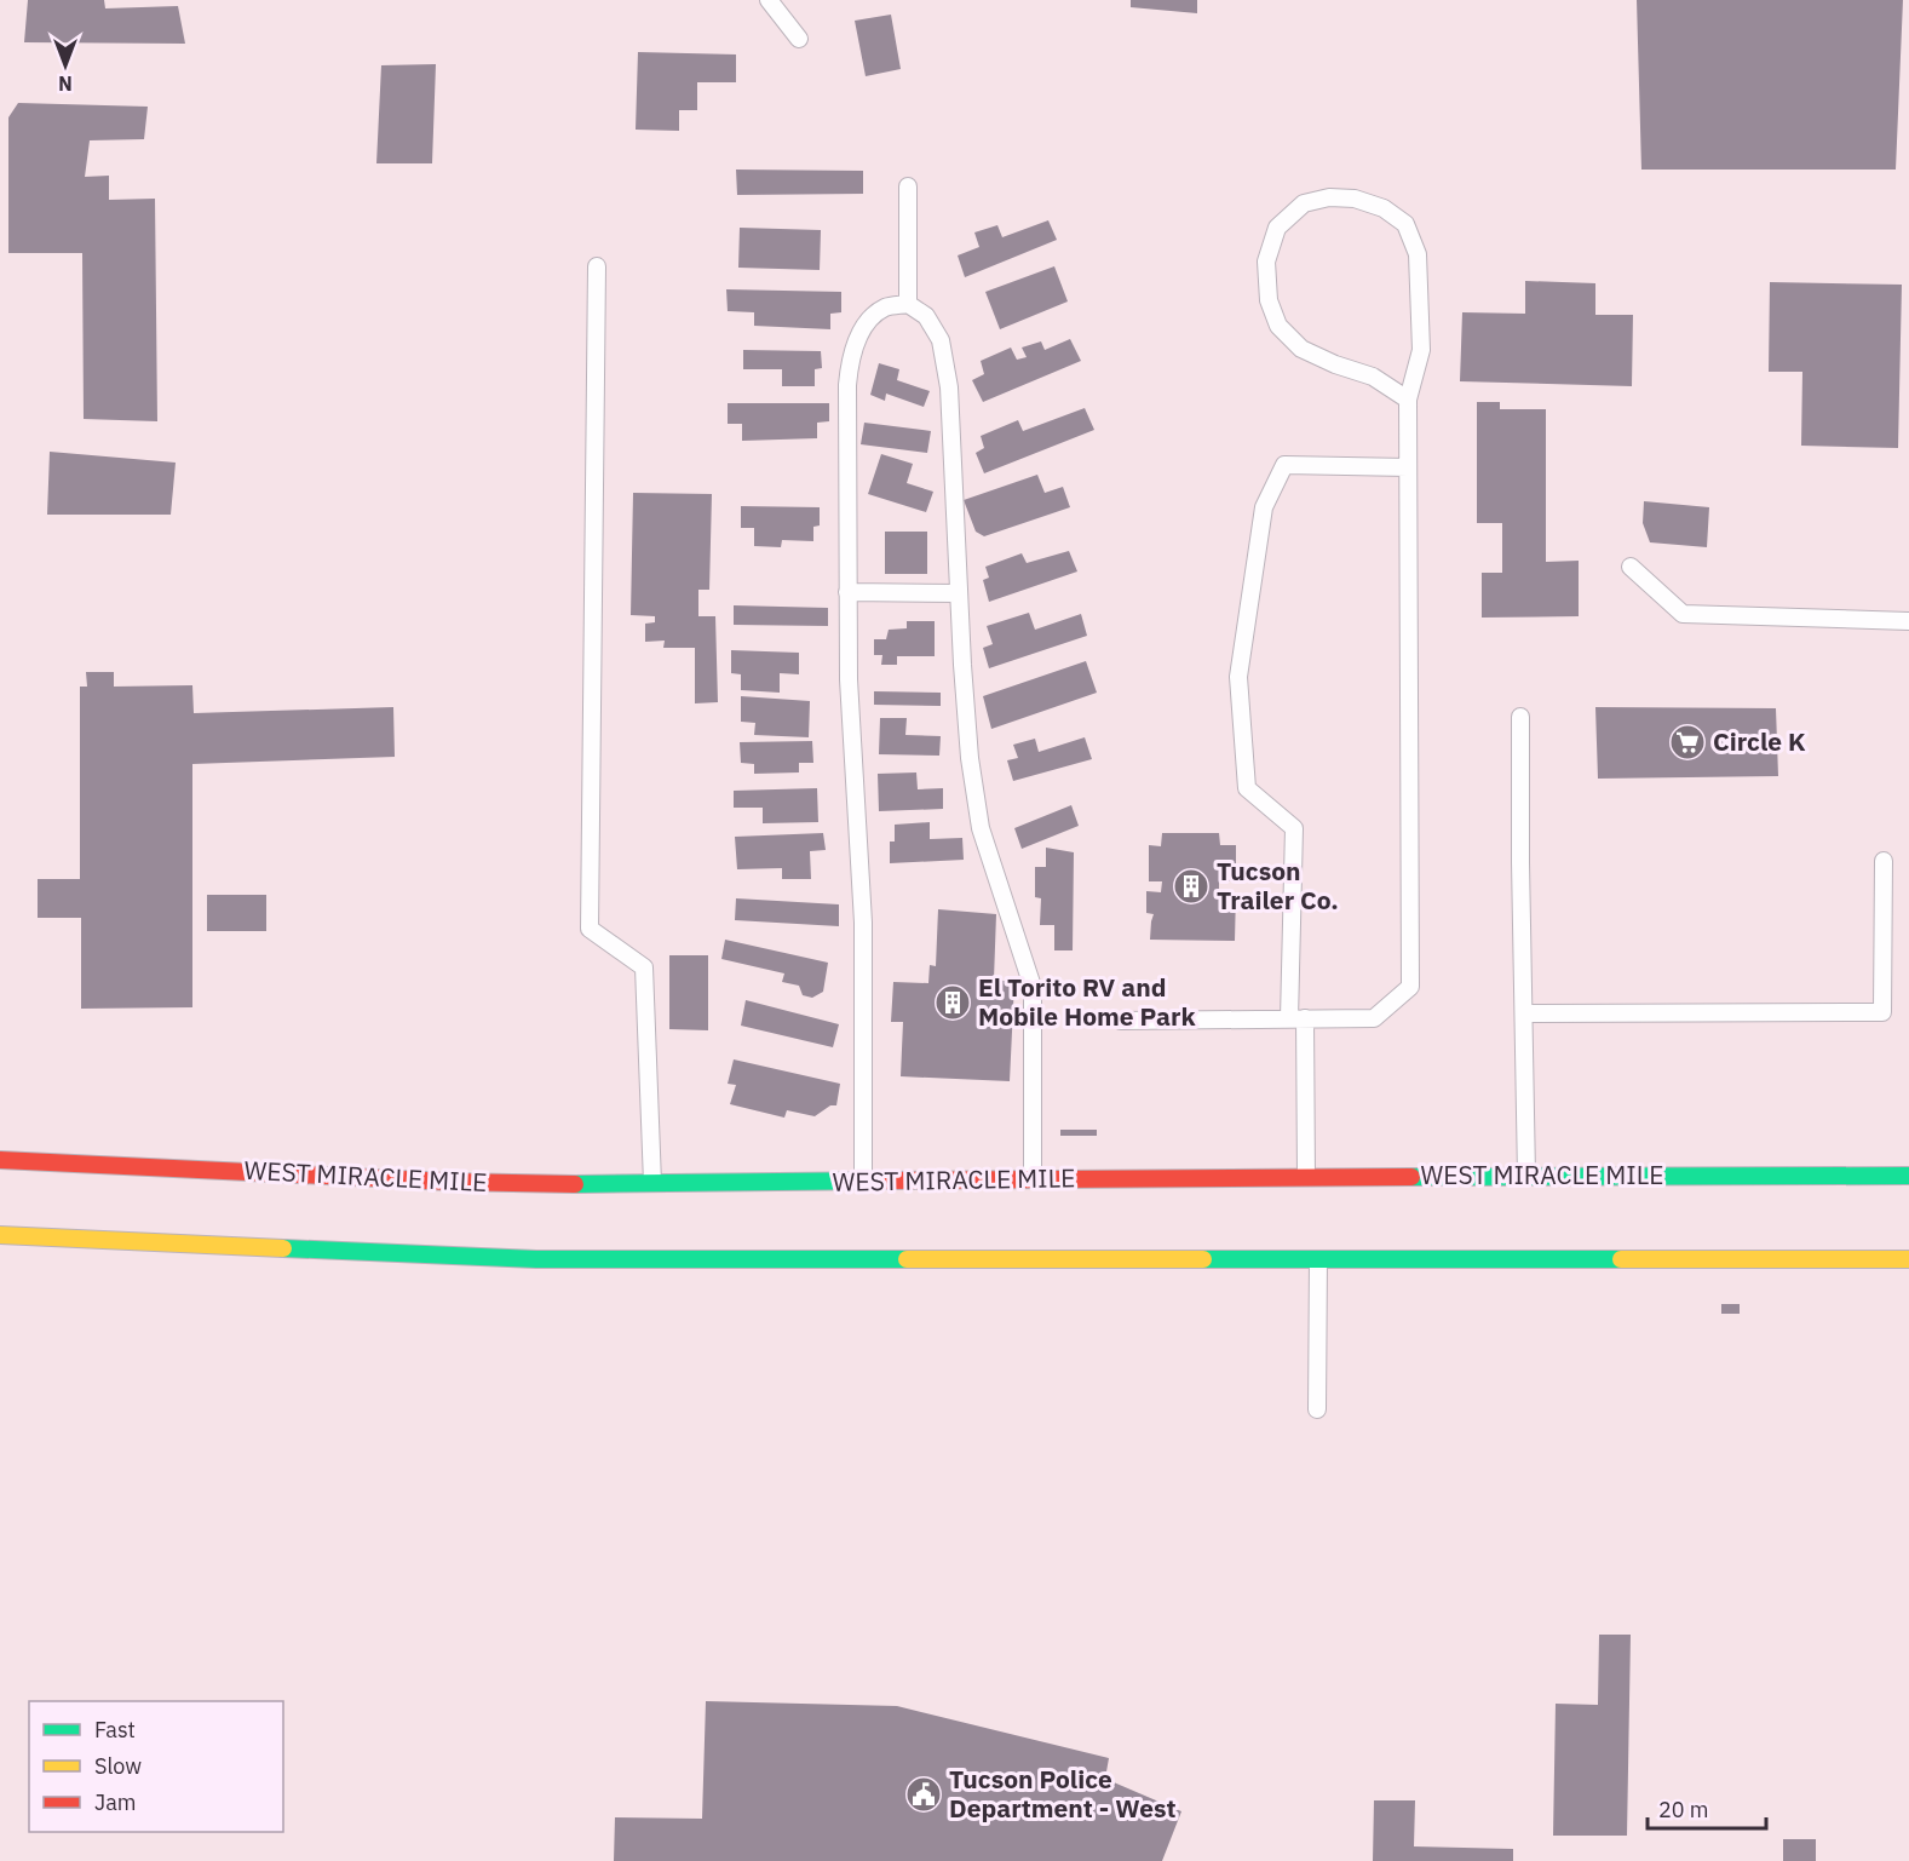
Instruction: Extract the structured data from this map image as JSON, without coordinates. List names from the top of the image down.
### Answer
{
  "streets": {
    "highway": ["WEST MIRACLE MILE"]
  },
  "places": {
    "supermarket": ["Circle K"],
    "building": ["Tucson Trailer Co.", "El Torito RV and Mobile Home Park"],
    "public building": ["Tucson Police Department - West"]
  },
  "legend": ["Fast", "Slow", "Jam"],
  "scale_bar": "20 m",
  "north": "bottom"
}
